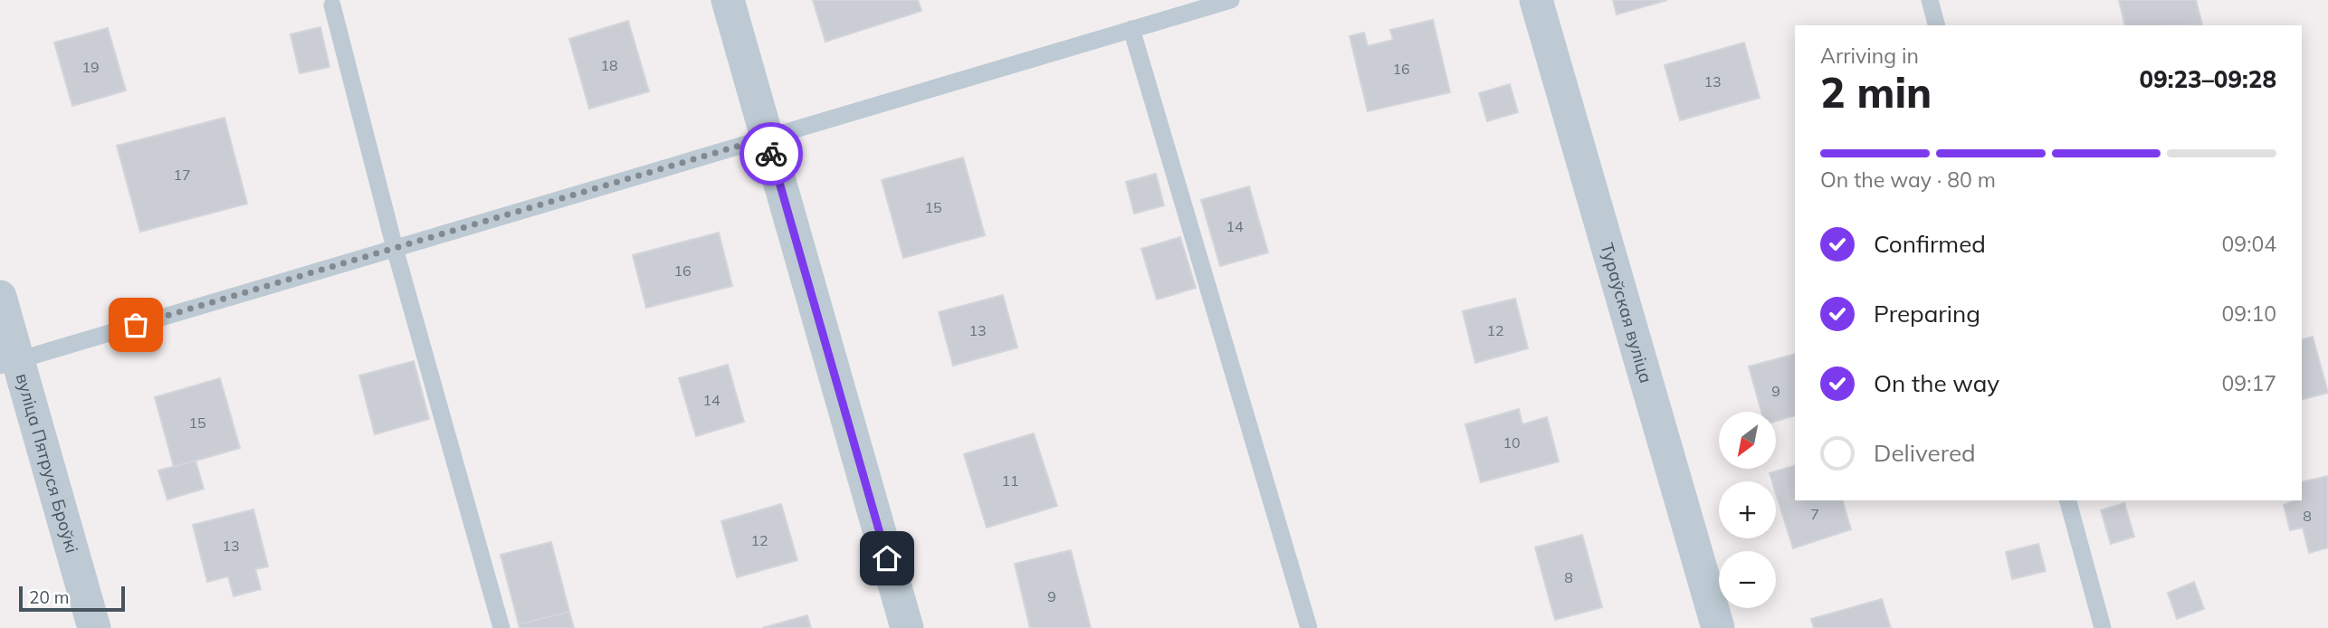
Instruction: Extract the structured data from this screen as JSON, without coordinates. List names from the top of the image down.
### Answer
{
  "streets": {
    "street": ["Тураўская вуліца", "вуліца Пятруся Броўкі"]
  },
  "house_numbers": [
    "18",
    "19",
    "16",
    "13",
    "17",
    "15",
    "14",
    "16",
    "13",
    "12",
    "9",
    "14",
    "15",
    "10",
    "11",
    "7",
    "8",
    "12",
    "13",
    "8",
    "9"
  ],
  "scale_bar": "20 m",
  "north": "bottom left",
  "page": {
    "heading": ["2 min", "Arriving in", "09:23–09:28"],
    "bar": "On the way · 80 m",
    "list": [
      ["Confirmed", "09:04"],
      ["Preparing", "09:10"],
      ["On the way", "09:17"],
      "Delivered"
    ],
    "map_buttons": ["+", "−"],
    "scale": "20 m"
  }
}
